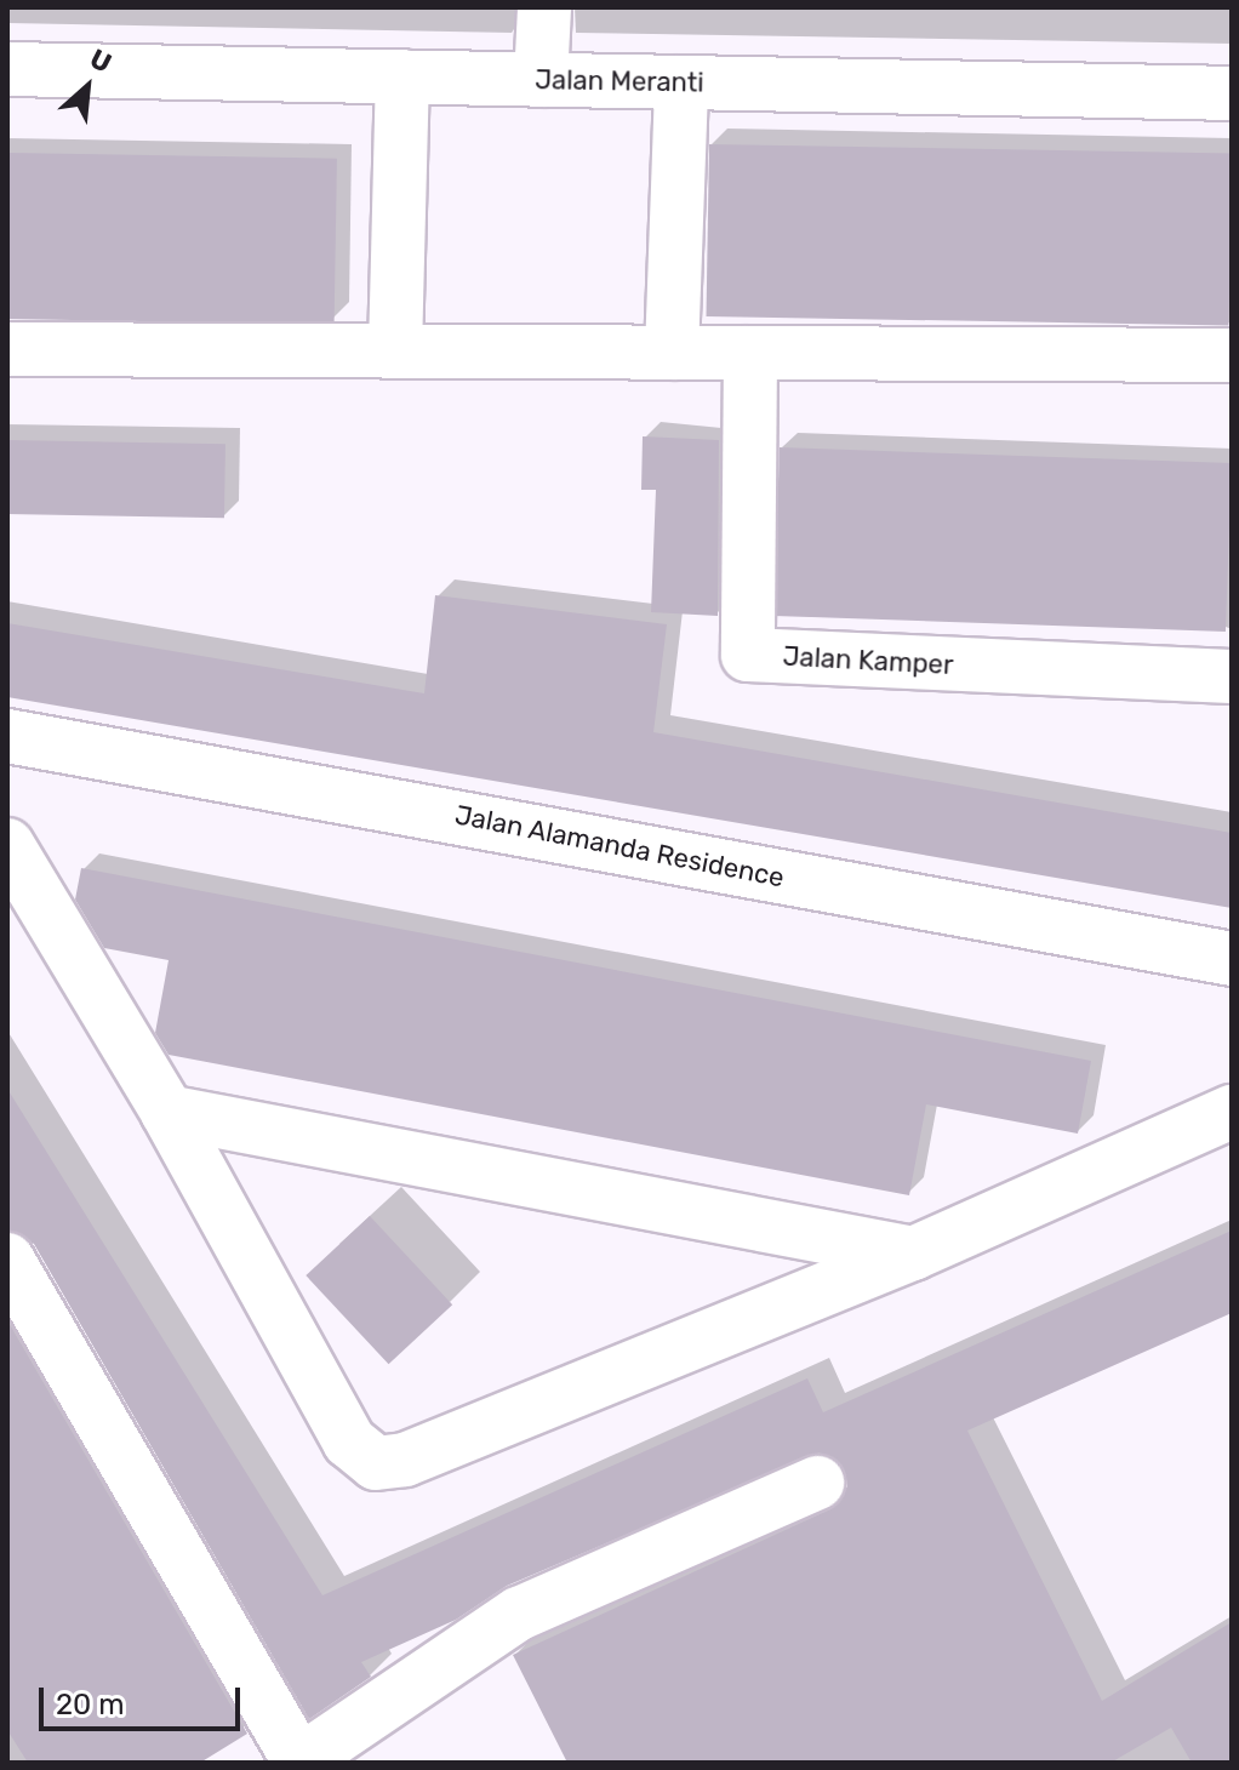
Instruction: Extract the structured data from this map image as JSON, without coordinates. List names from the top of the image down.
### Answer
{
  "streets": {
    "street": ["Jalan Meranti", "Jalan Kamper", "Jalan Alamanda Residence"]
  },
  "scale_bar": "20 m",
  "north": "top right"
}
